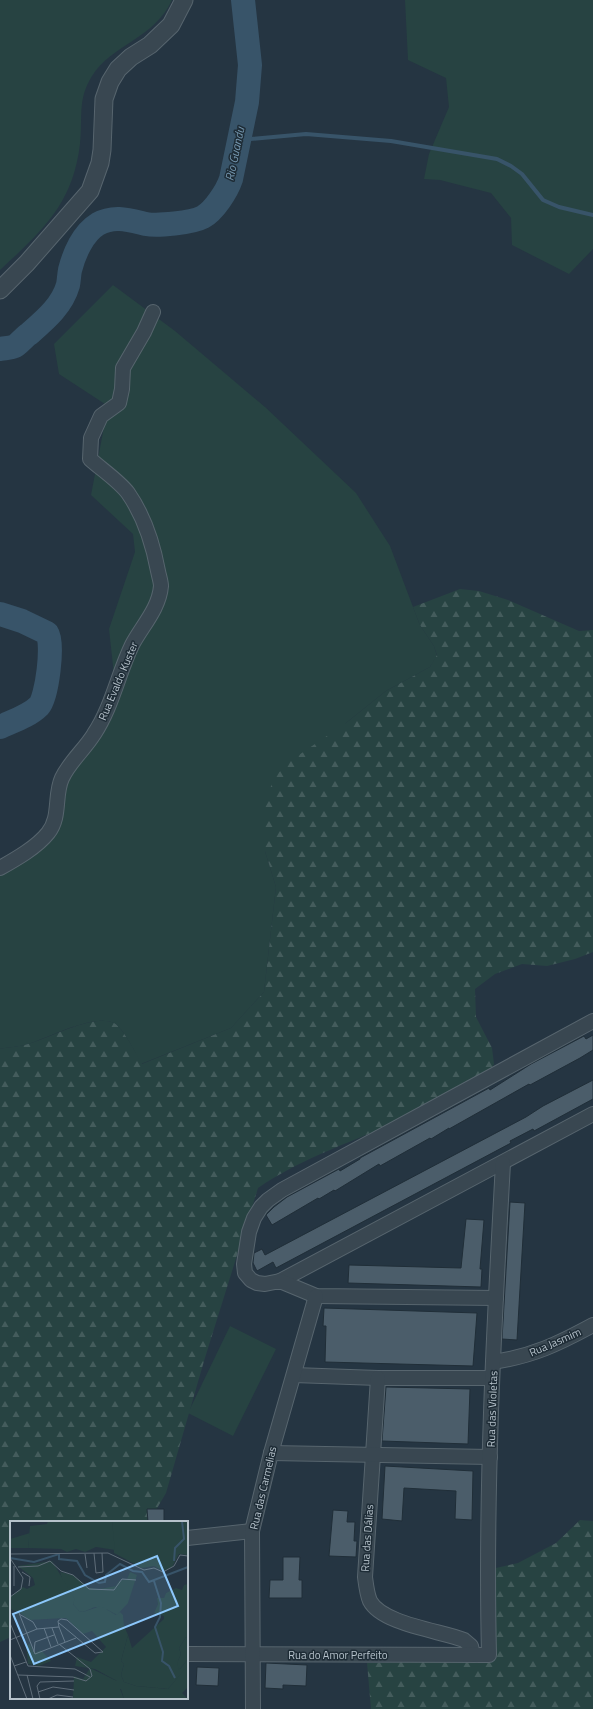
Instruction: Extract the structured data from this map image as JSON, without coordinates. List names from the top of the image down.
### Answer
{
  "streets": {
    "street": [
      "Rua Evaldo Kuster",
      "Rua Jasmim",
      "Rua das Violetas",
      "Rua das Carmelias",
      "Rua das Dálias",
      "Rua do Amor Perfeito"
    ]
  },
  "crossings": [
    ["Rua Jasmim", "Rua das Violetas"],
    ["Rua das Violetas", "Rua do Amor Perfeito"],
    ["Rua das Carmelias", "Rua do Amor Perfeito"],
    ["Rua das Dálias", "Rua do Amor Perfeito"]
  ],
  "water": ["Rio Guandu"]
}
